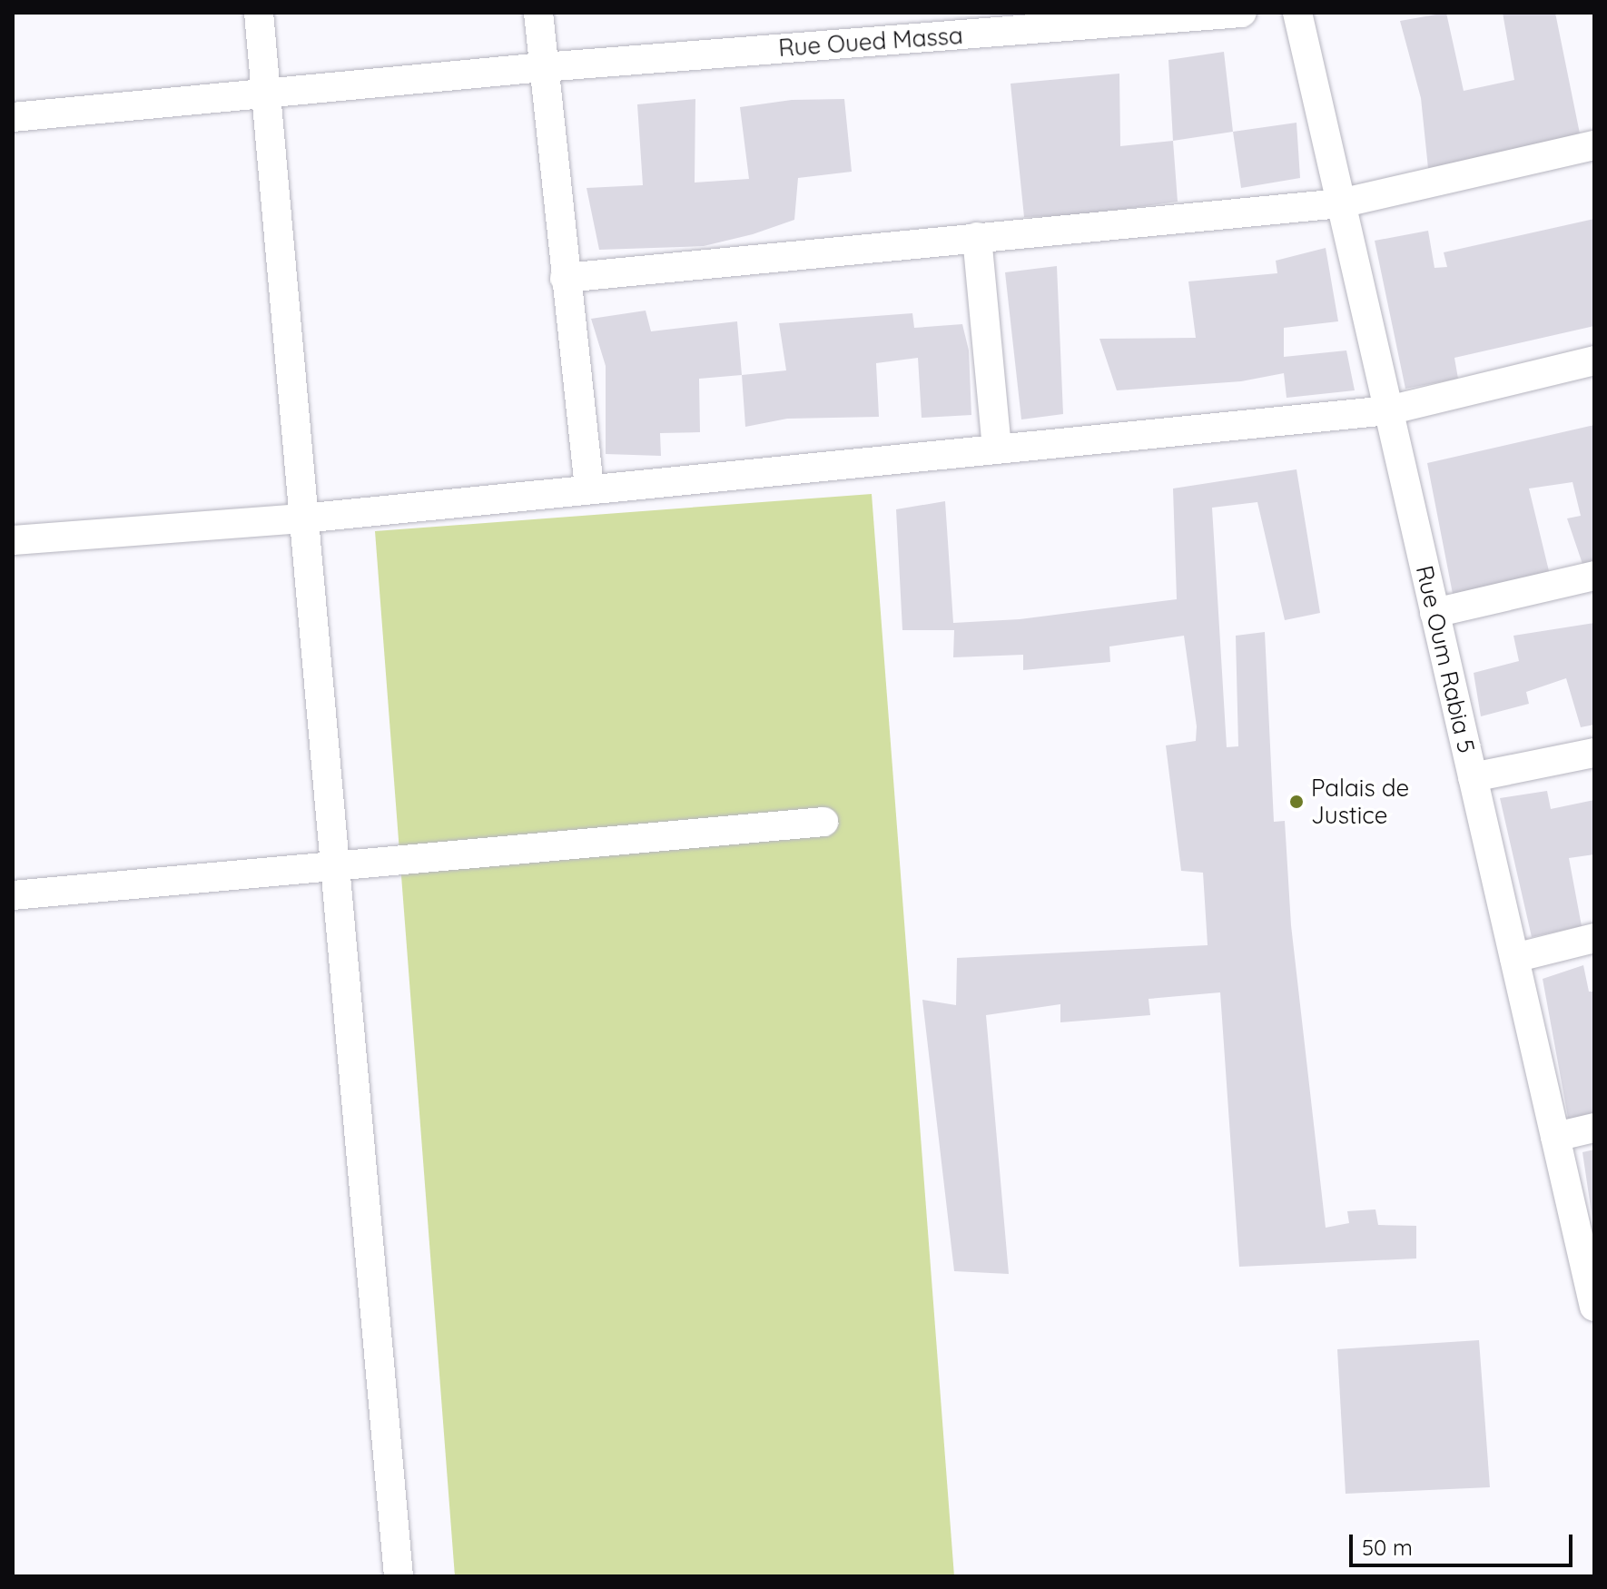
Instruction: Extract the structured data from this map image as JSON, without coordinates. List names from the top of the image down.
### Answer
{
  "streets": {
    "street": ["Rue Oued Massa", "Rue Oum Rabia 5"]
  },
  "places": ["Palais de Justice"],
  "scale_bar": "50 m"
}
